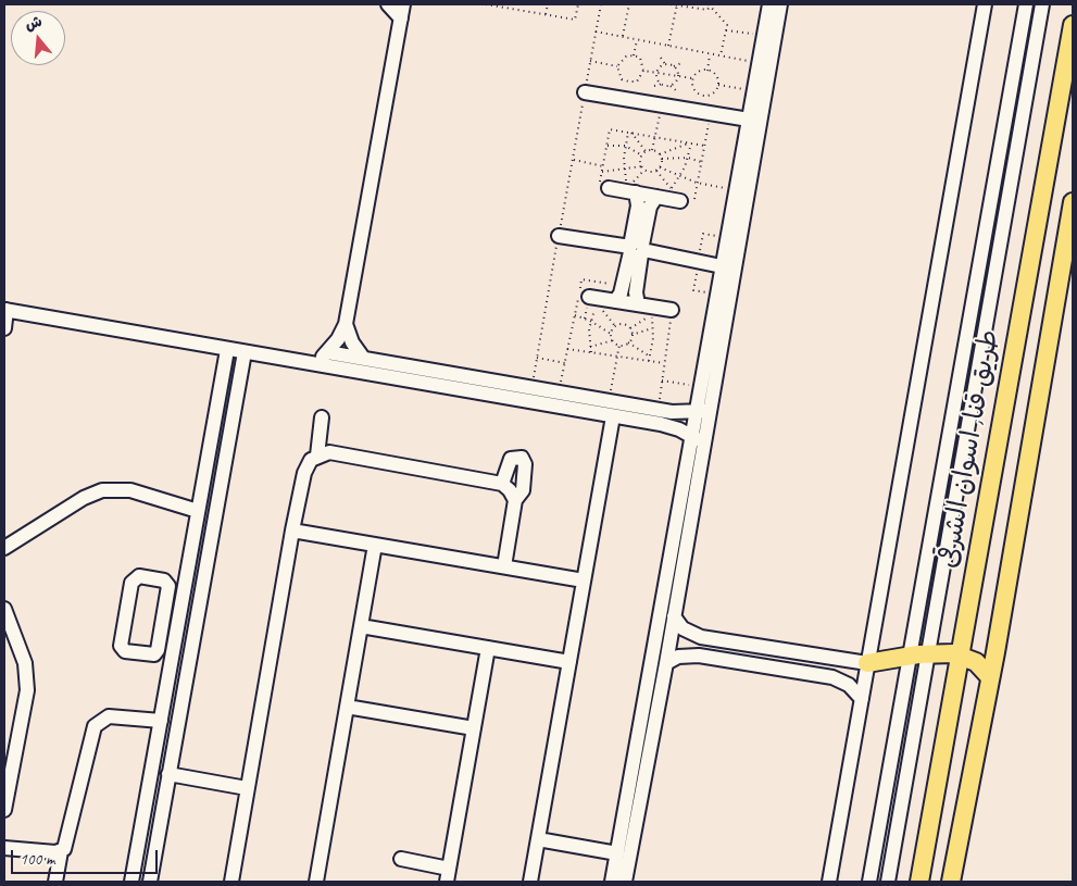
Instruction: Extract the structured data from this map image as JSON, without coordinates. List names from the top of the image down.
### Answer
{
  "streets": {
    "main road": ["طريق قنا, اسوان الشرقى"]
  },
  "scale_bar": "100 m",
  "north": "top"
}
